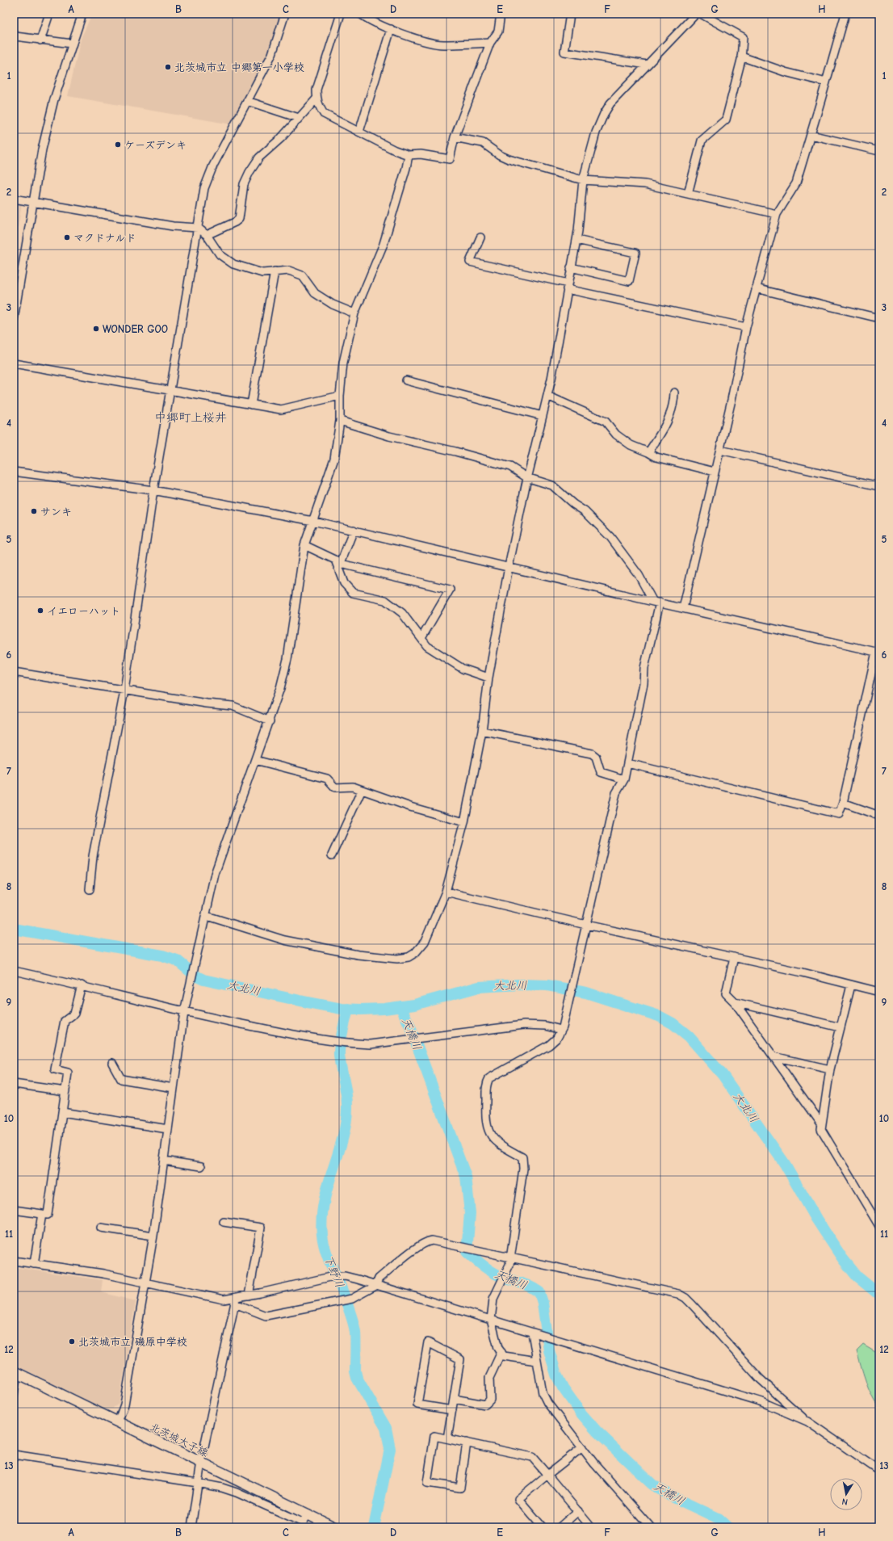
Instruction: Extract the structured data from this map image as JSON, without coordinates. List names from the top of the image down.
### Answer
{
  "streets": {
    "main road": ["北茨城大子線"]
  },
  "districts": ["中郷町上桜井"],
  "water": ["大北川", "天橋川", "下野川"],
  "places": [
    "北茨城市立 中郷第一小学校",
    "ケーズデンキ",
    "マクドナルド",
    "WONDER GOO",
    "サンキ",
    "イエローハット",
    "北茨城市立 磯原中学校"
  ],
  "north": "bottom",
  "grid": {
    "columns": [
      "A",
      "B",
      "C",
      "D",
      "E",
      "F",
      "G",
      "H"
    ],
    "rows": [
      "1",
      "2",
      "3",
      "4",
      "5",
      "6",
      "7",
      "8",
      "9",
      "10",
      "11",
      "12",
      "13"
    ]
  }
}
